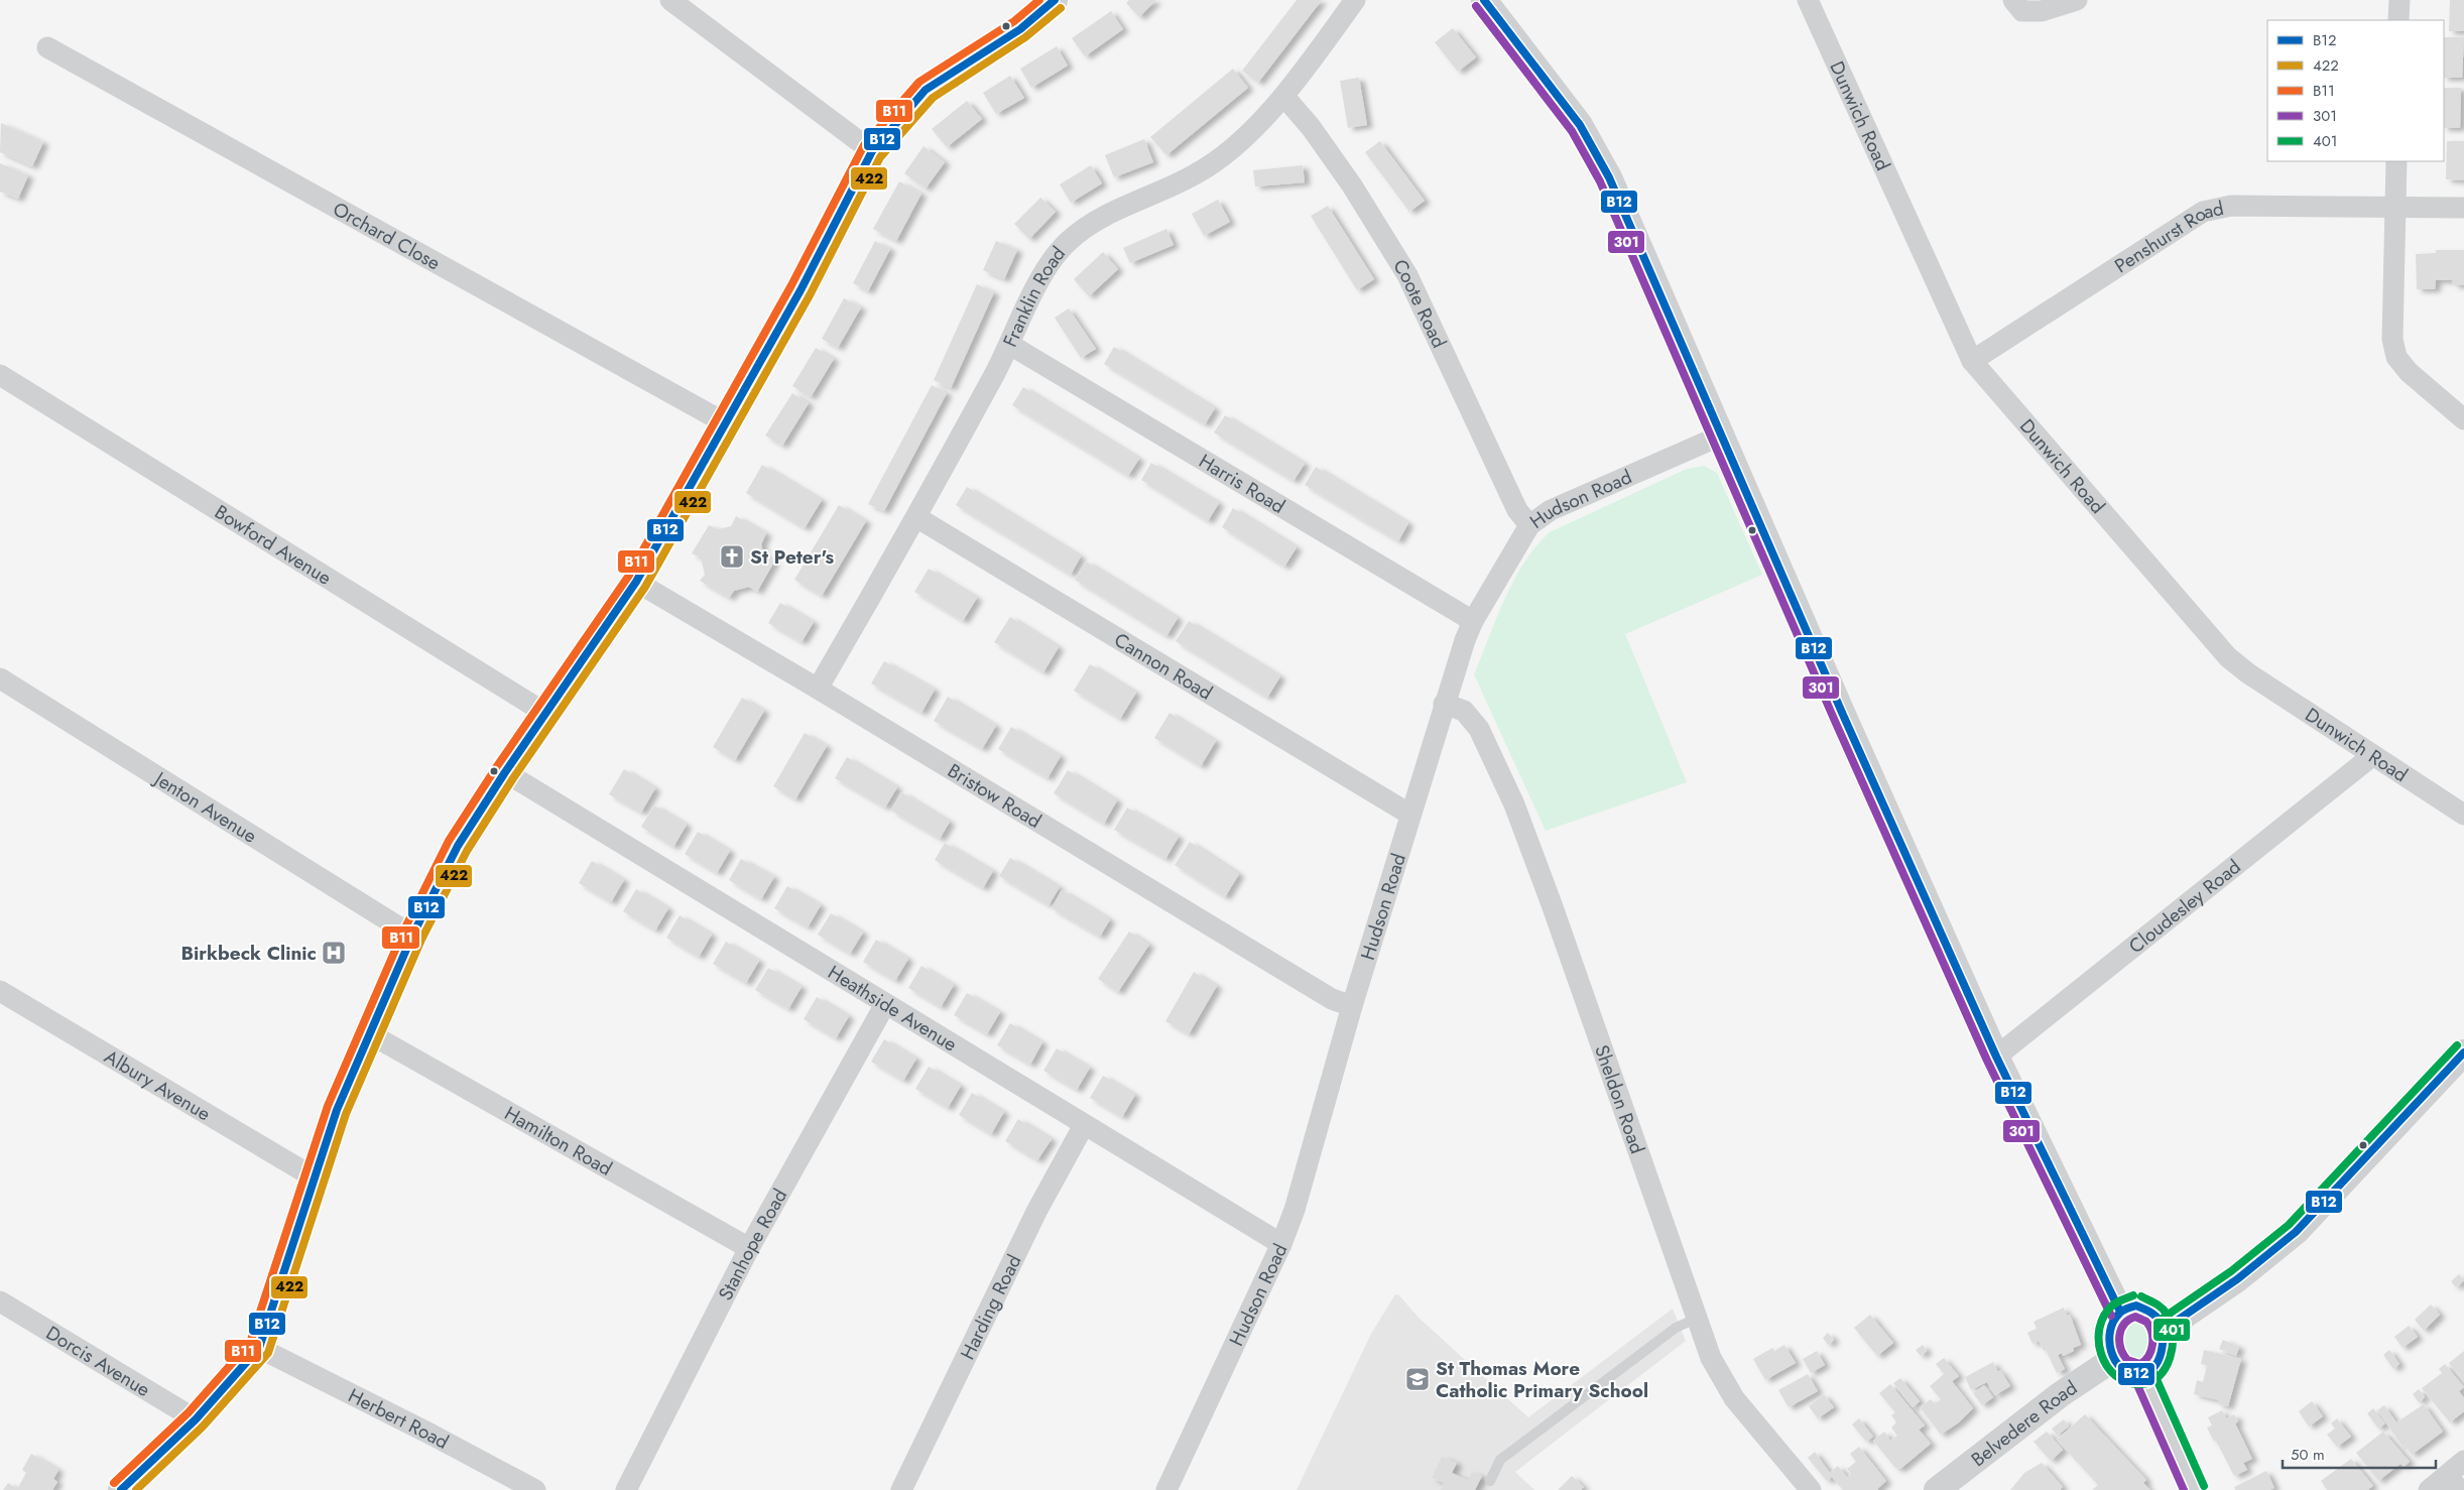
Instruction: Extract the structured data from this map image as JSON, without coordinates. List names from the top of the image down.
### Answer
{
  "streets": {
    "street": [
      "Dunwich Road",
      "Orchard Close",
      "Penshurst Road",
      "Franklin Road",
      "Coote Road",
      "Harris Road",
      "Hudson Road",
      "Bowford Avenue",
      "Cannon Road",
      "Bristow Road",
      "Jenton Avenue",
      "Cloudesley Road",
      "Heathside Avenue",
      "Albury Avenue",
      "Sheldon Road",
      "Hamilton Road",
      "Stanhope Road",
      "Harding Road",
      "Dorcis Avenue",
      "Herbert Road",
      "Belvedere Road"
    ]
  },
  "crossings": [
    ["Dunwich Road", "Penshurst Road"],
    ["Dunwich Road", "Cloudesley Road"],
    ["Franklin Road", "Coote Road"],
    ["Franklin Road", "Harris Road"],
    ["Franklin Road", "Cannon Road"],
    ["Franklin Road", "Bristow Road"],
    ["Coote Road", "Hudson Road"],
    ["Harris Road", "Hudson Road"],
    ["Hudson Road", "Cannon Road"],
    ["Hudson Road", "Bristow Road"],
    ["Hudson Road", "Heathside Avenue"],
    ["Hudson Road", "Sheldon Road"],
    ["Heathside Avenue", "Stanhope Road"],
    ["Heathside Avenue", "Harding Road"],
    ["Hamilton Road", "Stanhope Road"]
  ],
  "places": {
    "church": ["St Peter's"],
    "hospital": ["Birkbeck Clinic"],
    "school or university": ["St Thomas More Catholic Primary School"]
  },
  "lines": [
    "transit line B12",
    "transit line B11",
    "transit line 301",
    "transit line 422",
    "transit line 401"
  ],
  "legend": [
    "B12",
    "422",
    "B11",
    "301",
    "401"
  ],
  "scale_bar": "50 m"
}
